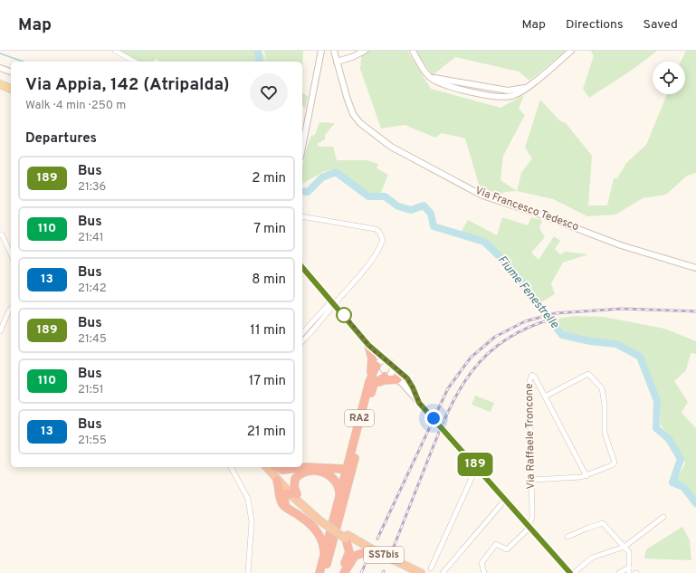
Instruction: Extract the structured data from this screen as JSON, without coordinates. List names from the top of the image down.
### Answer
{
  "streets": {
    "highway": ["RA2", "SS7bis"],
    "street": ["Via Francesco Tedesco", "Via Raffaele Troncone"]
  },
  "water": ["Fiume Fenestrelle"],
  "lines": ["bus line 189"],
  "page": {
    "header": "Map",
    "nav": ["Map", "Directions", "Saved"],
    "on_map": "189",
    "heading": [
      ["Via Appia, 142 (Atripalda)", "Walk · 4 min · 250 m"],
      "Departures"
    ],
    "list": [
      {
        "mark": "189",
        "name": "Bus",
        "note": "21:36",
        "value": "2 min"
      },
      {
        "mark": "110",
        "name": "Bus",
        "note": "21:41",
        "value": "7 min"
      },
      {
        "mark": "13",
        "name": "Bus",
        "note": "21:42",
        "value": "8 min"
      },
      {
        "mark": "189",
        "name": "Bus",
        "note": "21:45",
        "value": "11 min"
      },
      {
        "mark": "110",
        "name": "Bus",
        "note": "21:51",
        "value": "17 min"
      },
      {
        "mark": "13",
        "name": "Bus",
        "note": "21:55",
        "value": "21 min"
      }
    ]
  }
}
